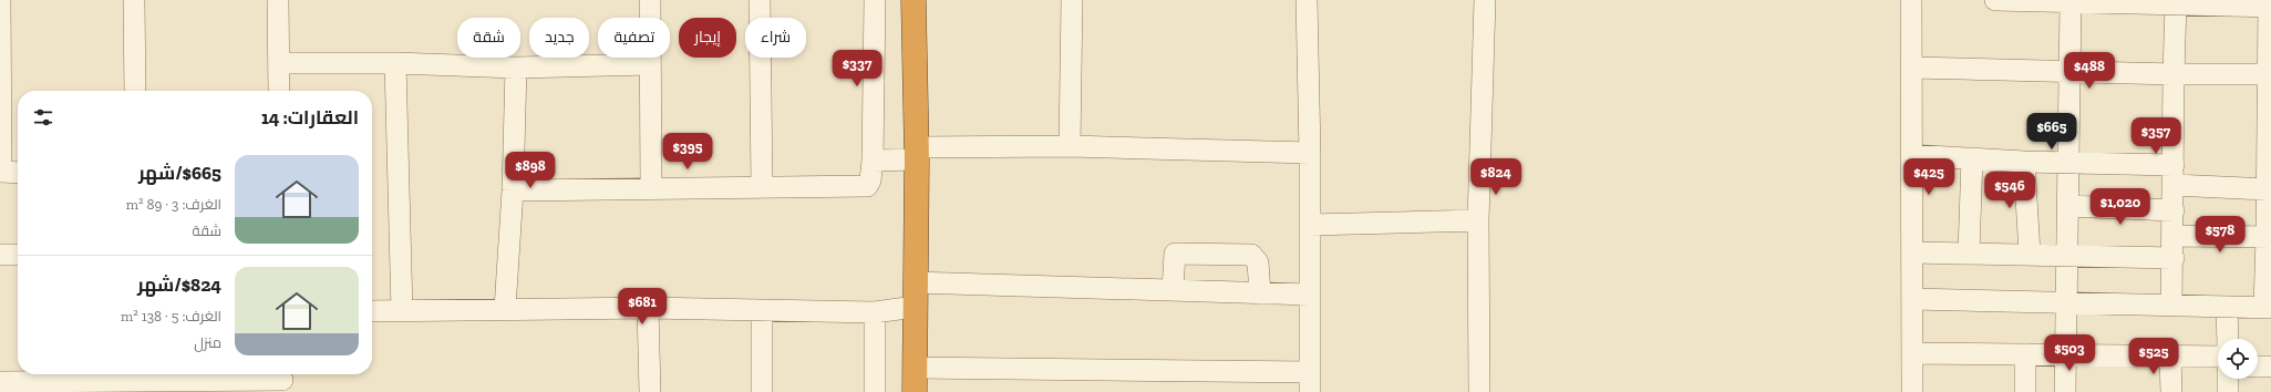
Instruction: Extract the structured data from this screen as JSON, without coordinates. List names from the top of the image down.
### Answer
{
  "page": {
    "chip": [
      "شراء",
      "إيجار",
      "تصفية",
      "جديد",
      "شقة"
    ],
    "price": [
      "$337",
      "$488",
      "$665",
      "$357",
      "$395",
      "$898",
      "$824",
      "$425",
      "$546",
      "$1,020",
      "$578",
      "$681",
      "$503",
      "$525"
    ],
    "heading": "العقارات: 14",
    "list": [
      {
        "name": "$665/شهر",
        "note": "الغرف: 3 · 89 m² · شقة"
      },
      {
        "name": "$824/شهر",
        "note": "الغرف: 5 · 138 m² · منزل"
      }
    ]
  }
}
